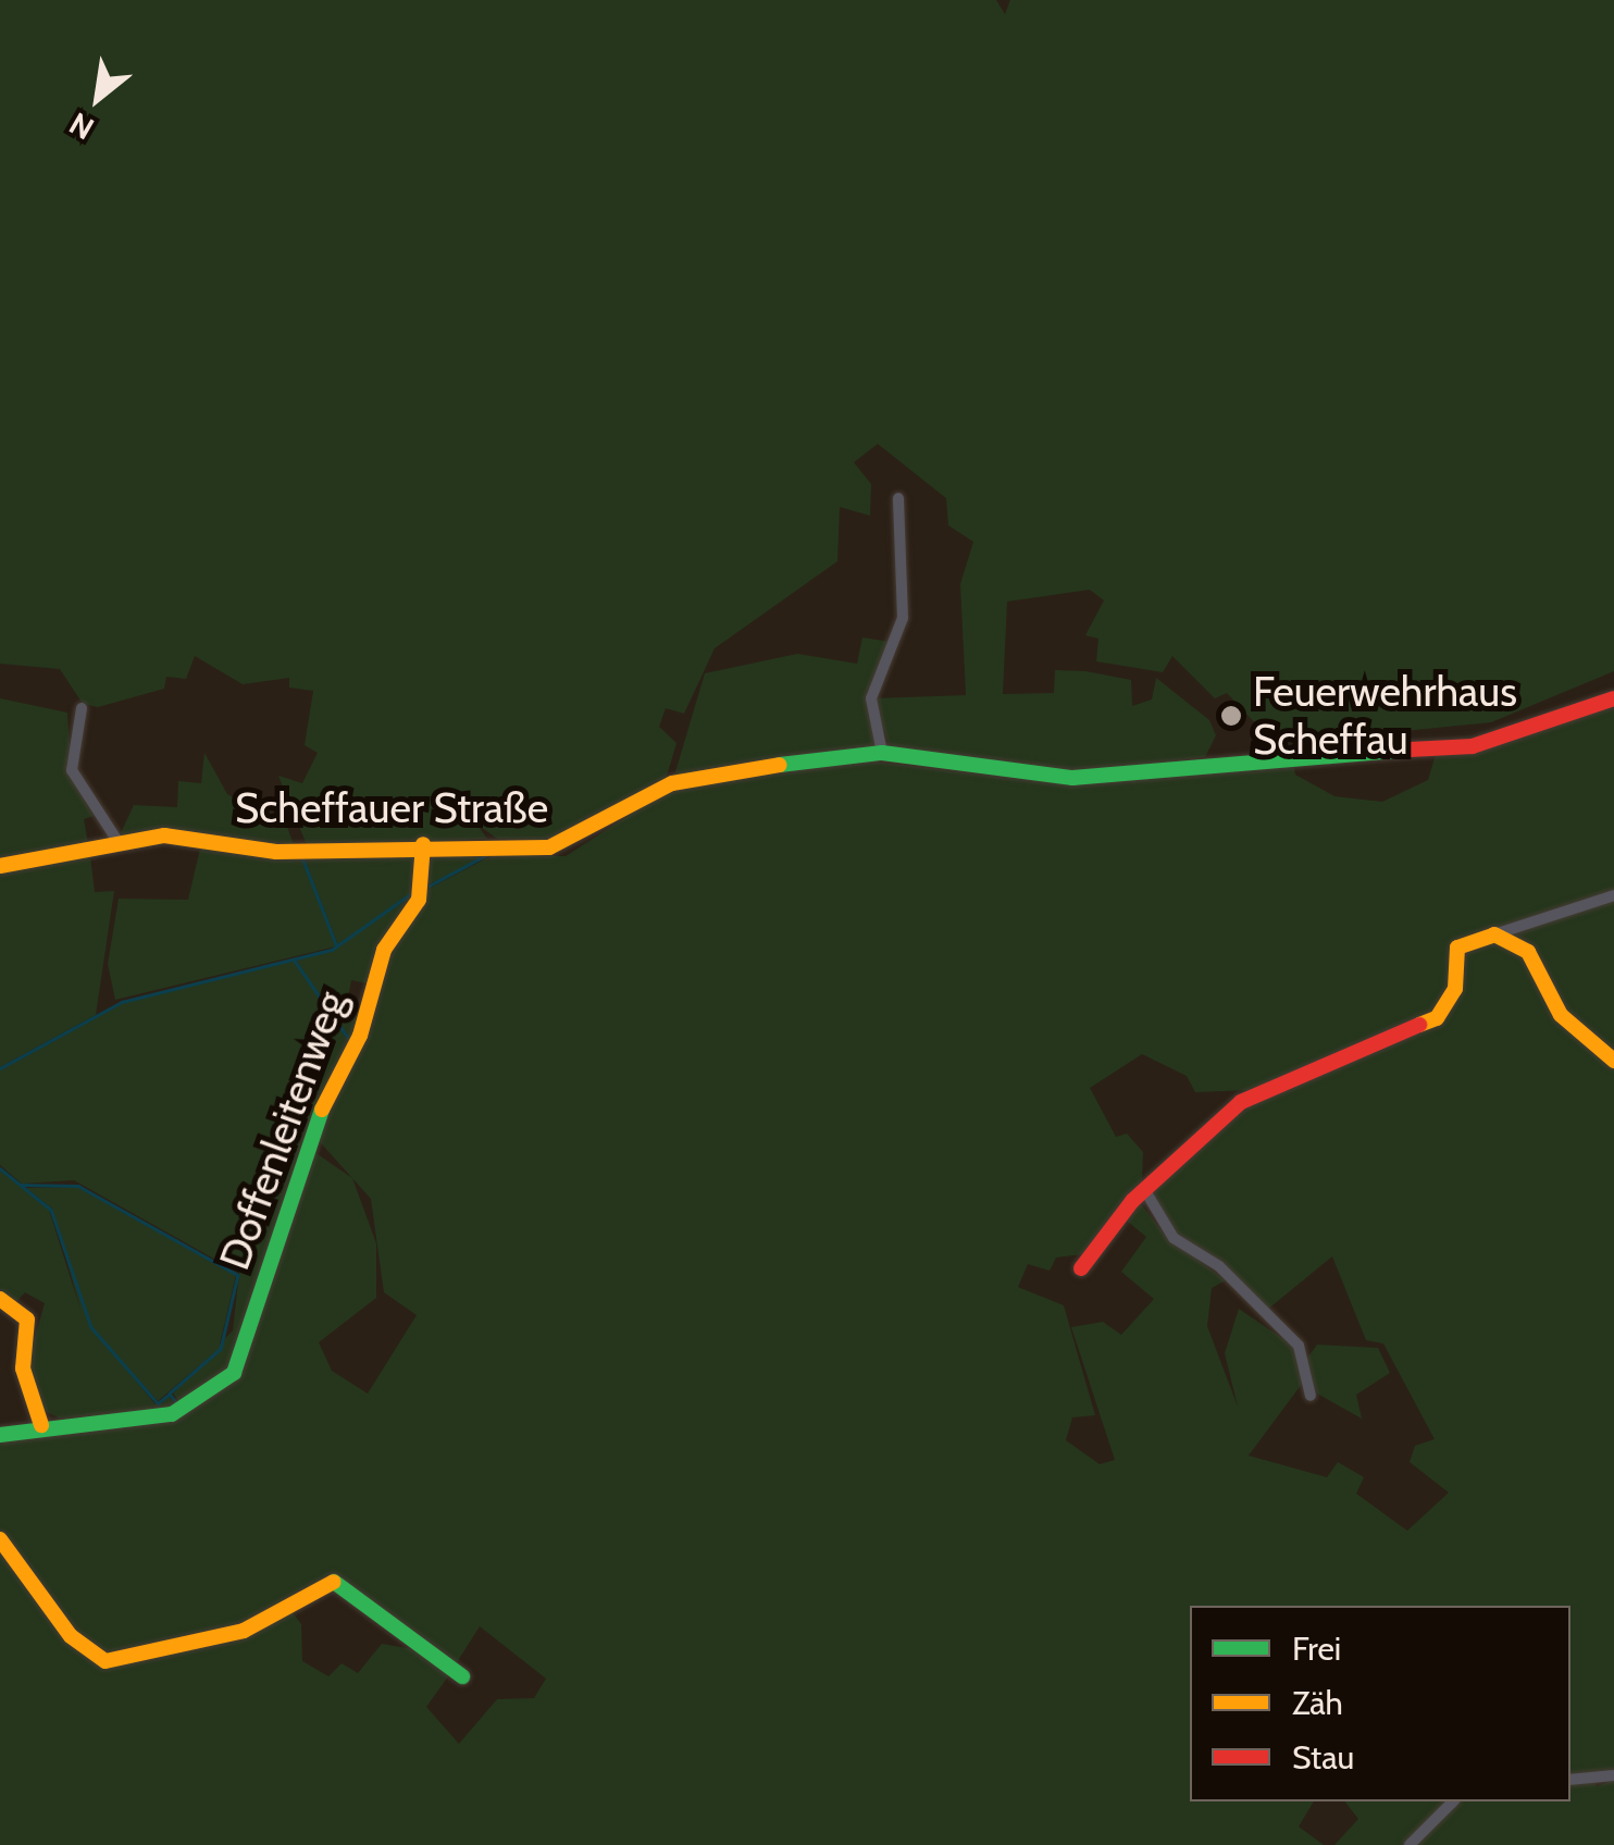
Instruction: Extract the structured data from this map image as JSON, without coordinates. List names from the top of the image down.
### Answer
{
  "streets": {
    "street": ["Scheffauer Straße", "Doffenleitenweg"]
  },
  "crossings": [
    ["Scheffauer Straße", "Doffenleitenweg"]
  ],
  "places": ["Feuerwehrhaus Scheffau"],
  "legend": ["Frei", "Zäh", "Stau"],
  "north": "bottom left"
}
